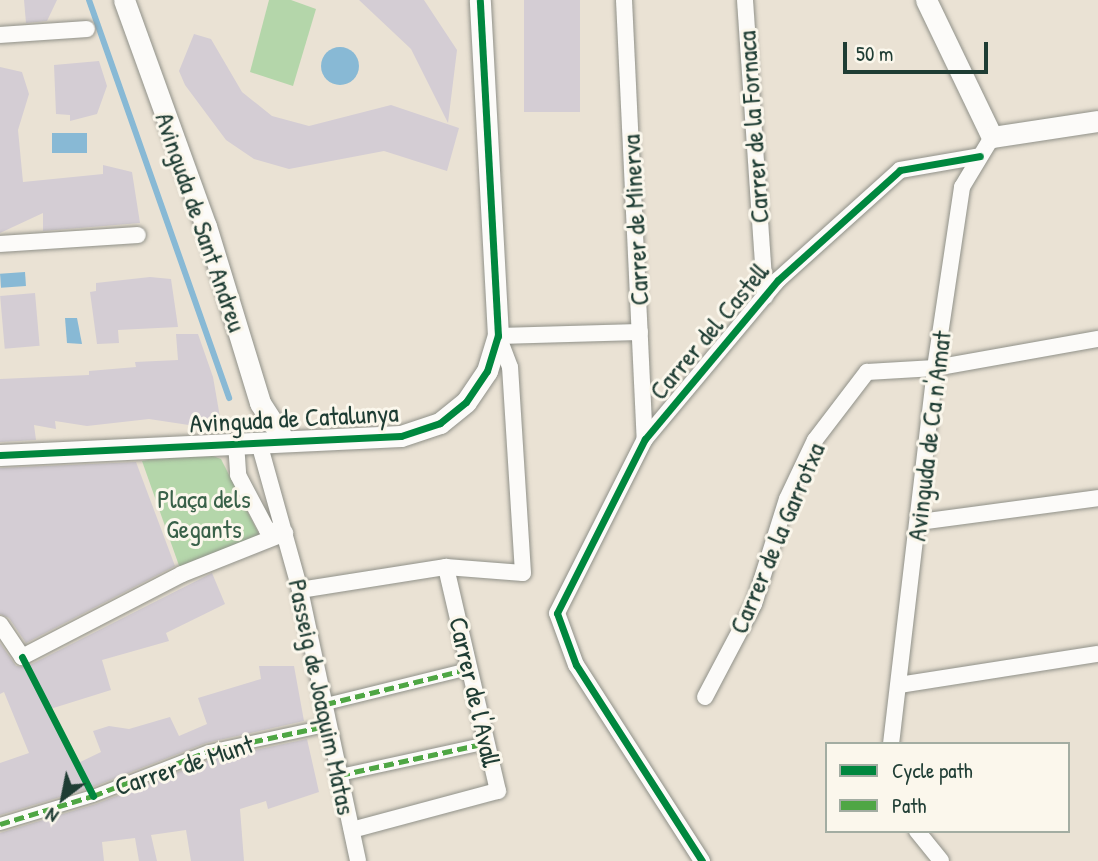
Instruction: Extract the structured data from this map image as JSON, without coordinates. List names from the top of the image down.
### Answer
{
  "streets": {
    "street": [
      "Carrer de la Fornaca",
      "Carrer de Minerva",
      "Avinguda de Sant Andreu",
      "Carrer del Castell",
      "Avinguda de Catalunya",
      "Avinguda de Ca n'Amat",
      "Carrer de la Garrotxa",
      "Carrer de l'Avall",
      "Passeig de Joaquim Matas",
      "Carrer de Munt"
    ]
  },
  "crossings": [
    ["Carrer de la Fornaca", "Carrer del Castell"],
    ["Carrer de Minerva", "Carrer del Castell"],
    ["Avinguda de Sant Andreu", "Avinguda de Catalunya"],
    ["Carrer del Castell", "Avinguda de Ca n'Amat"],
    ["Avinguda de Catalunya", "Passeig de Joaquim Matas"],
    ["Avinguda de Ca n'Amat", "Carrer de la Garrotxa"],
    ["Carrer de l'Avall", "Passeig de Joaquim Matas"],
    ["Passeig de Joaquim Matas", "Carrer de Munt"]
  ],
  "parks": ["Plaça dels Gegants"],
  "legend": ["Cycle path", "Path"],
  "scale_bar": "50 m",
  "north": "bottom left"
}
